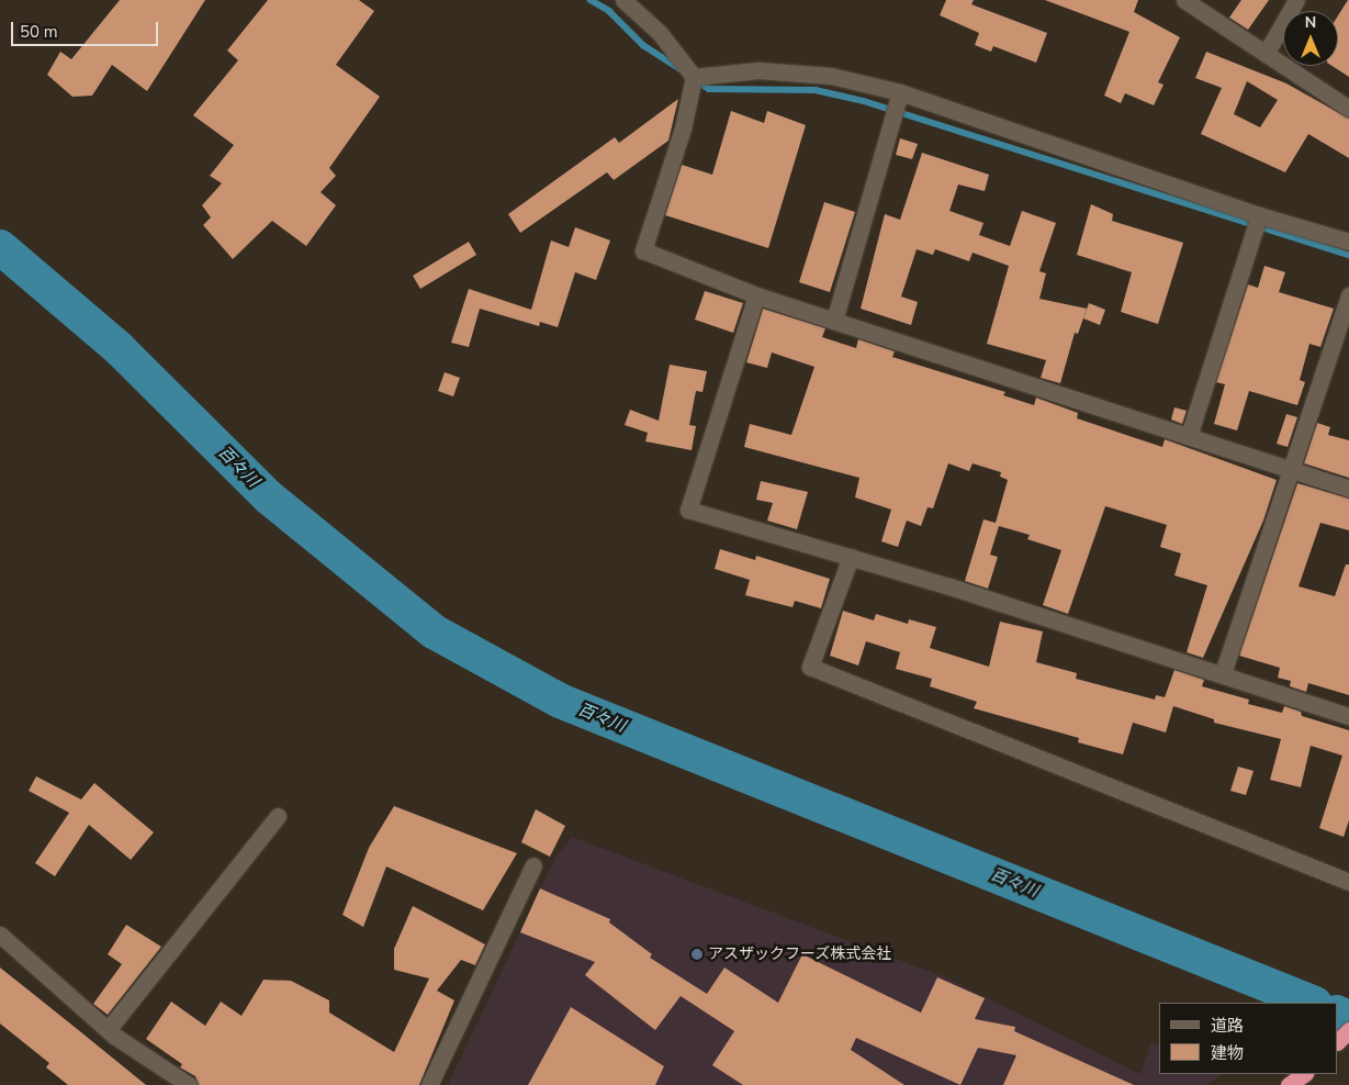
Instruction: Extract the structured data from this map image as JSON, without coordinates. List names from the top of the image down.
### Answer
{
  "water": ["百々川"],
  "places": ["アスザックフーズ株式会社"],
  "legend": ["道路", "建物"],
  "scale_bar": "50 m",
  "north": "top"
}
